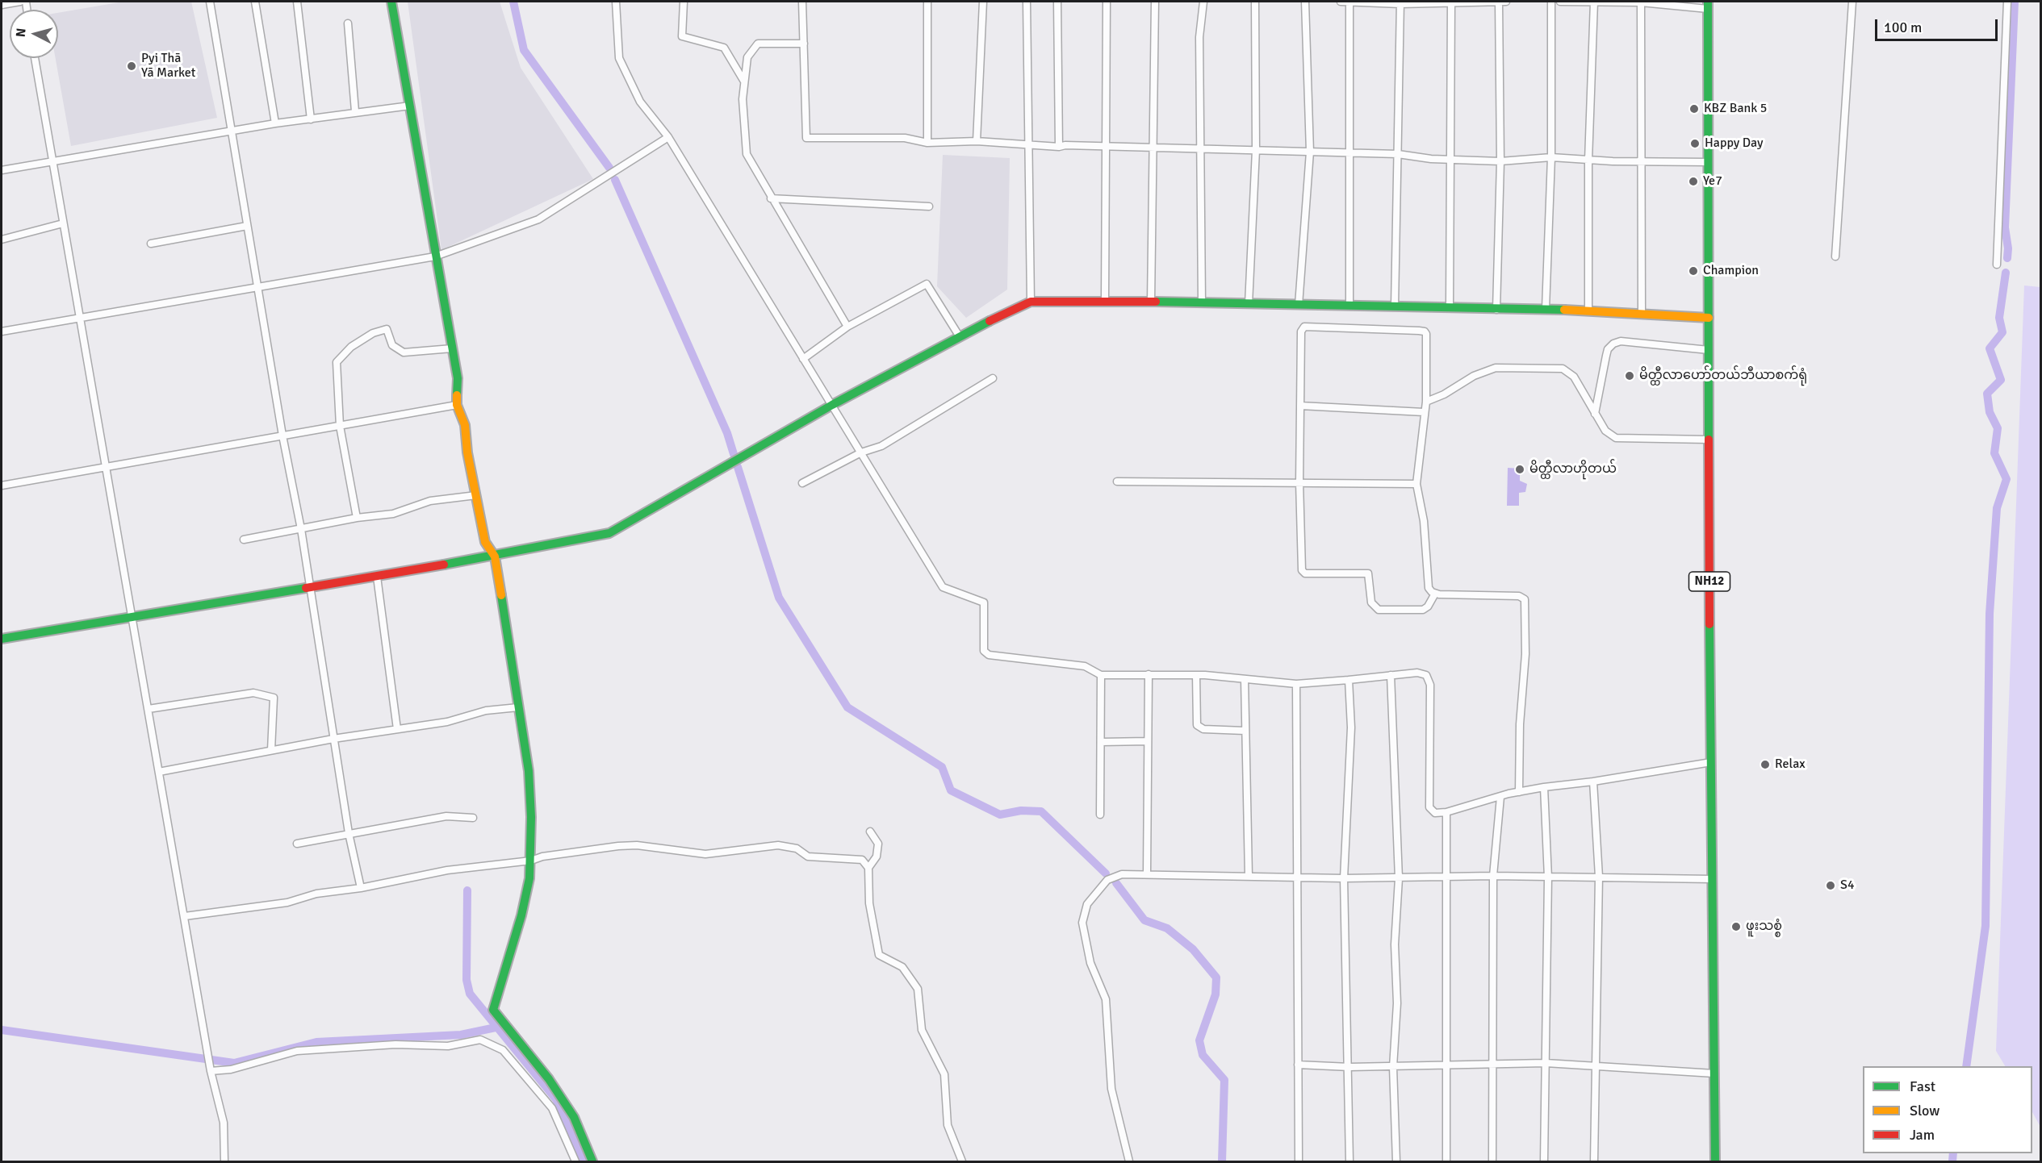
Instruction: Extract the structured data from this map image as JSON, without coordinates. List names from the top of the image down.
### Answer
{
  "streets": {
    "main road": ["NH12"]
  },
  "places": [
    "Pyi Thā Yā Market",
    "KBZ Bank 5",
    "Happy Day",
    "Ye7",
    "Champion",
    "မိတ္ထီလာဟော်တယ်ဘီယာစက်ရုံ",
    "မိတ္ထီလာဟိုတယ်",
    "Relax",
    "S4",
    "ဖူးသစ္စံ"
  ],
  "legend": ["Fast", "Slow", "Jam"],
  "scale_bar": "100 m",
  "north": "left"
}
